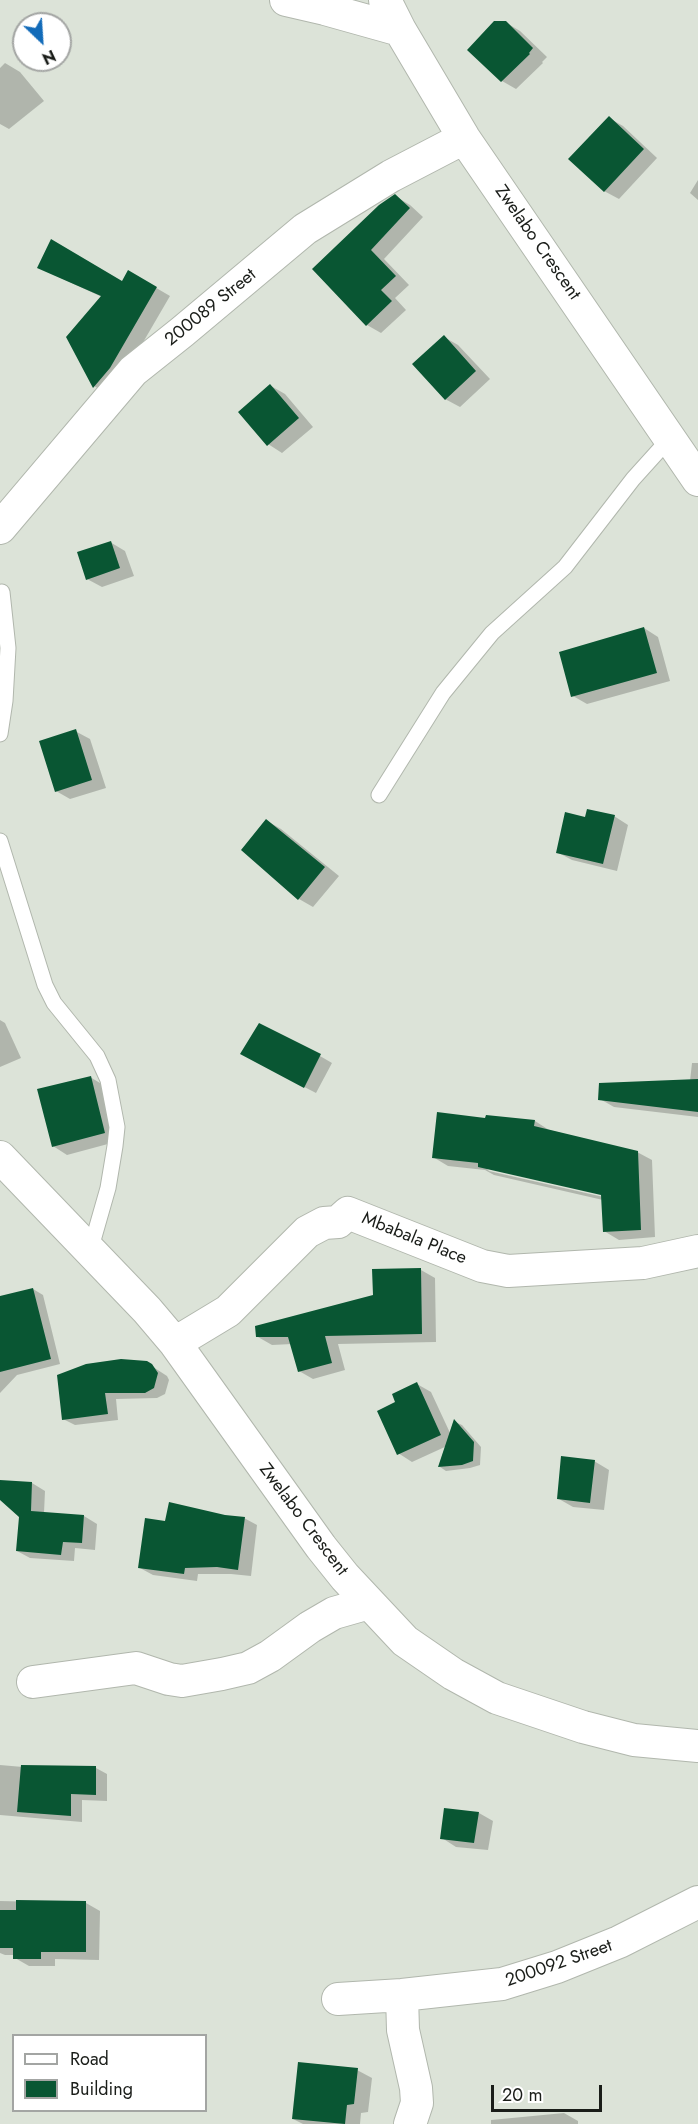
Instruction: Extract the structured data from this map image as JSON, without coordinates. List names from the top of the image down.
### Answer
{
  "streets": {
    "street": [
      "Zwelabo Crescent",
      "200089 Street",
      "Mbabala Place",
      "200092 Street"
    ]
  },
  "crossings": [
    ["Zwelabo Crescent", "200089 Street"],
    ["Zwelabo Crescent", "Mbabala Place"]
  ],
  "legend": ["Road", "Building"],
  "scale_bar": "20 m",
  "north": "bottom right"
}
